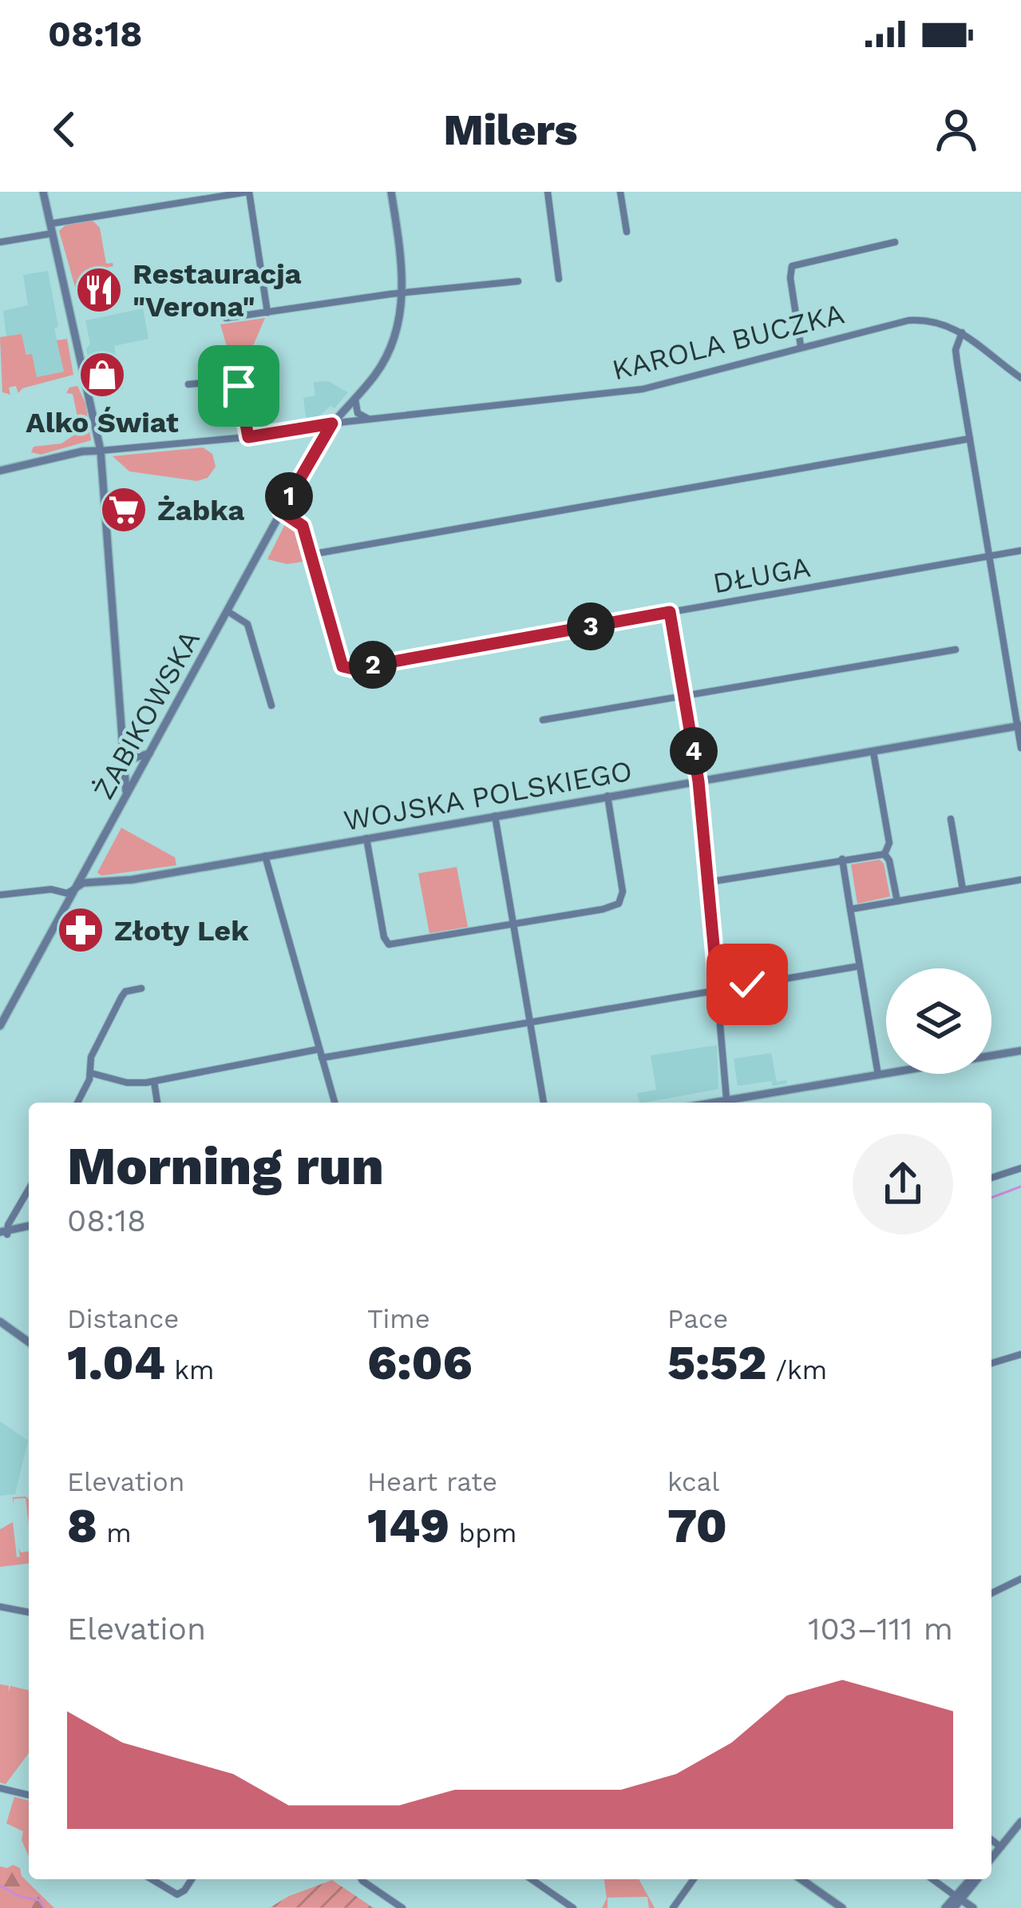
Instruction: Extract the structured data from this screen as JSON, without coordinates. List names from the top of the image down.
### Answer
{
  "streets": {
    "street": [
      "KAROLA BUCZKA",
      "DŁUGA",
      "ŻABIKOWSKA",
      "WOJSKA POLSKIEGO"
    ]
  },
  "crossings": [
    ["KAROLA BUCZKA", "ŻABIKOWSKA"],
    ["ŻABIKOWSKA", "WOJSKA POLSKIEGO"]
  ],
  "places": {
    "restaurant": ["Restauracja \"Verona\""],
    "shop": ["Alko Świat"],
    "supermarket": ["Żabka"],
    "pharmacy": ["Złoty Lek"]
  },
  "page": {
    "status": "08:18",
    "header": "Milers",
    "pins": [
      "1",
      "3",
      "2",
      "4"
    ],
    "heading": ["Morning run", "08:18"],
    "stats": [
      ["Distance", "1.04 km"],
      ["Time", "6:06"],
      ["Pace", "5:52 /km"],
      ["Elevation", "8 m"],
      ["Heart rate", "149 bpm"],
      ["kcal", "70"]
    ],
    "chart": ["Elevation", "103–111 m"]
  }
}
